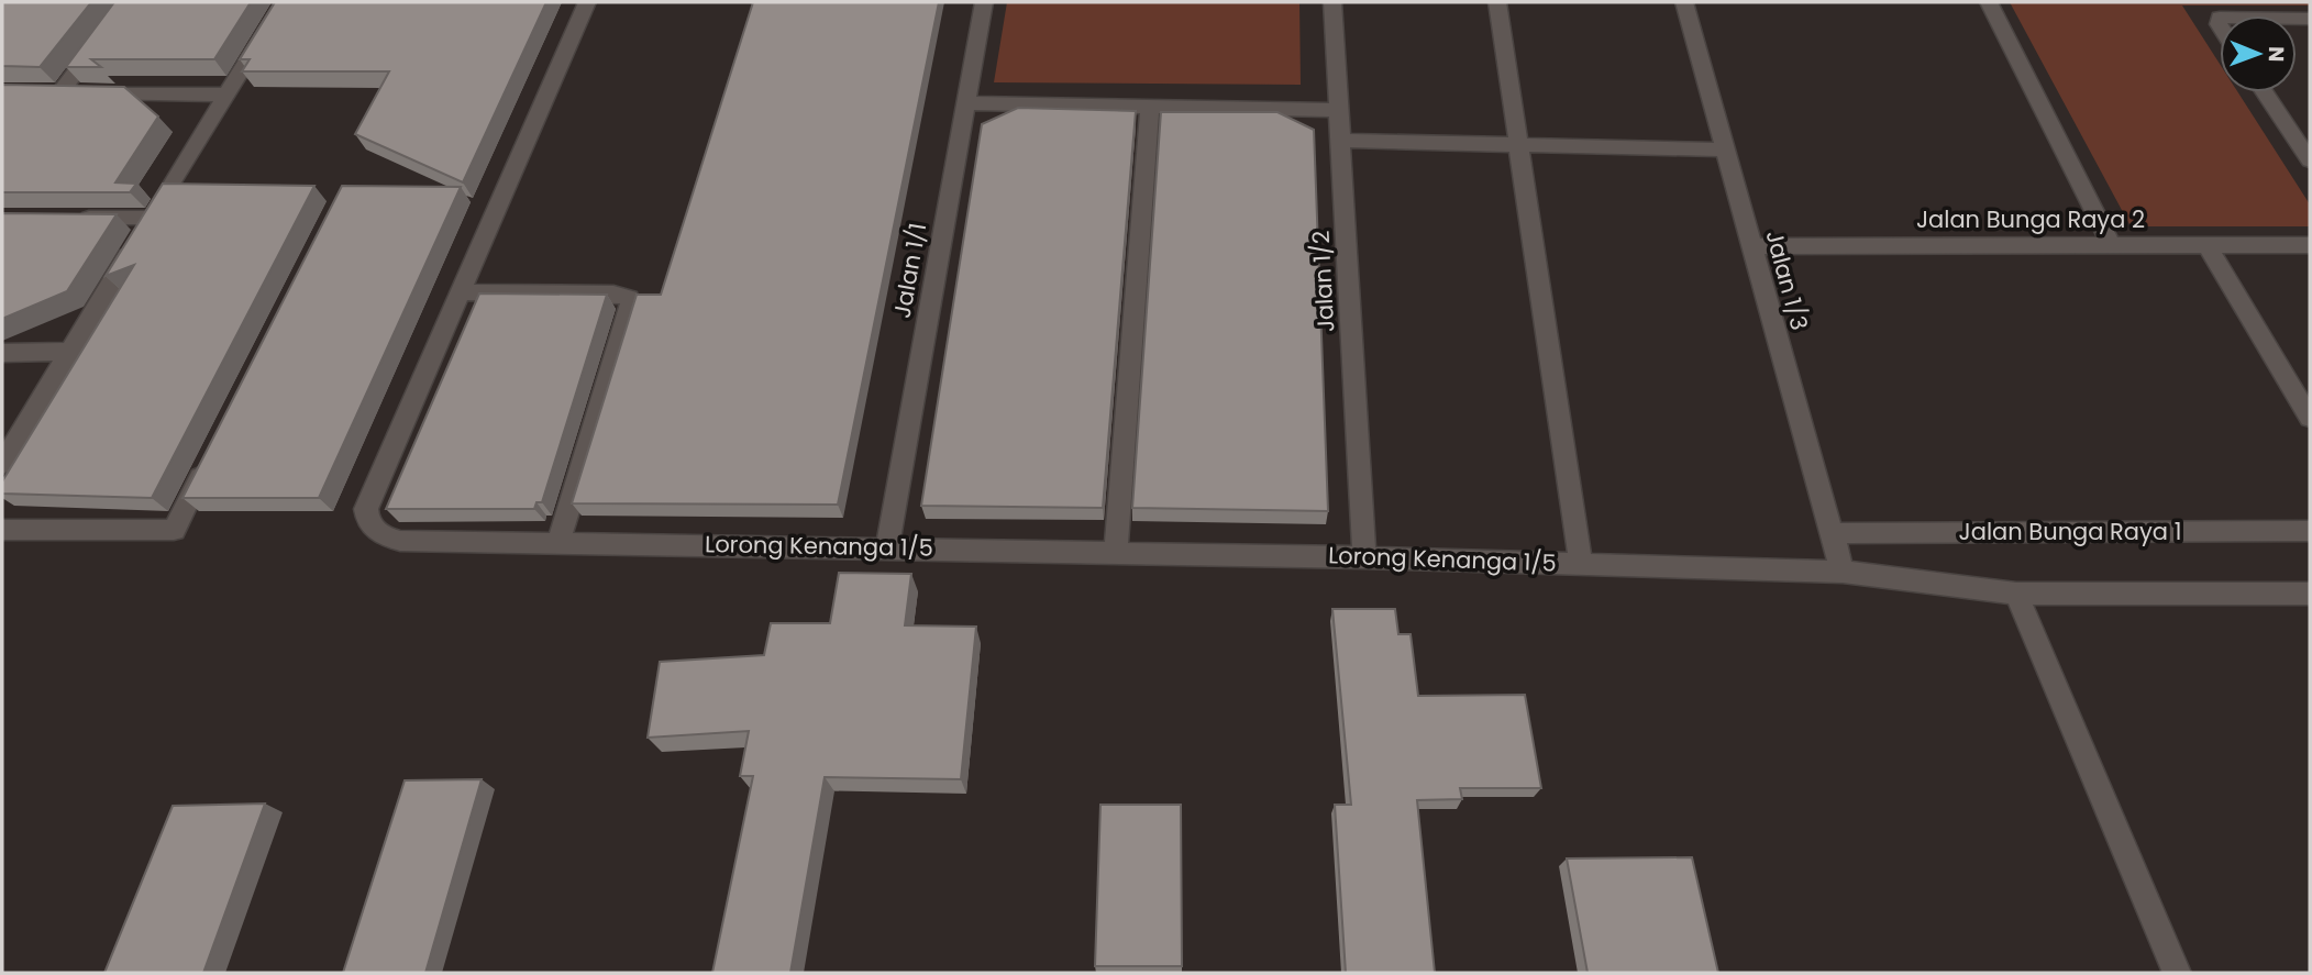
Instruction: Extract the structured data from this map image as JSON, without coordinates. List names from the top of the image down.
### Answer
{
  "streets": {
    "street": [
      "Jalan Bunga Raya 2",
      "Jalan 1/1",
      "Jalan 1/3",
      "Jalan 1/2",
      "Jalan Bunga Raya 1",
      "Lorong Kenanga 1/5"
    ]
  },
  "crossings": [
    ["Jalan Bunga Raya 2", "Jalan 1/3"],
    ["Jalan 1/1", "Lorong Kenanga 1/5"],
    ["Jalan 1/3", "Jalan Bunga Raya 1"],
    ["Jalan 1/3", "Lorong Kenanga 1/5"],
    ["Jalan 1/2", "Lorong Kenanga 1/5"]
  ],
  "north": "right"
}
